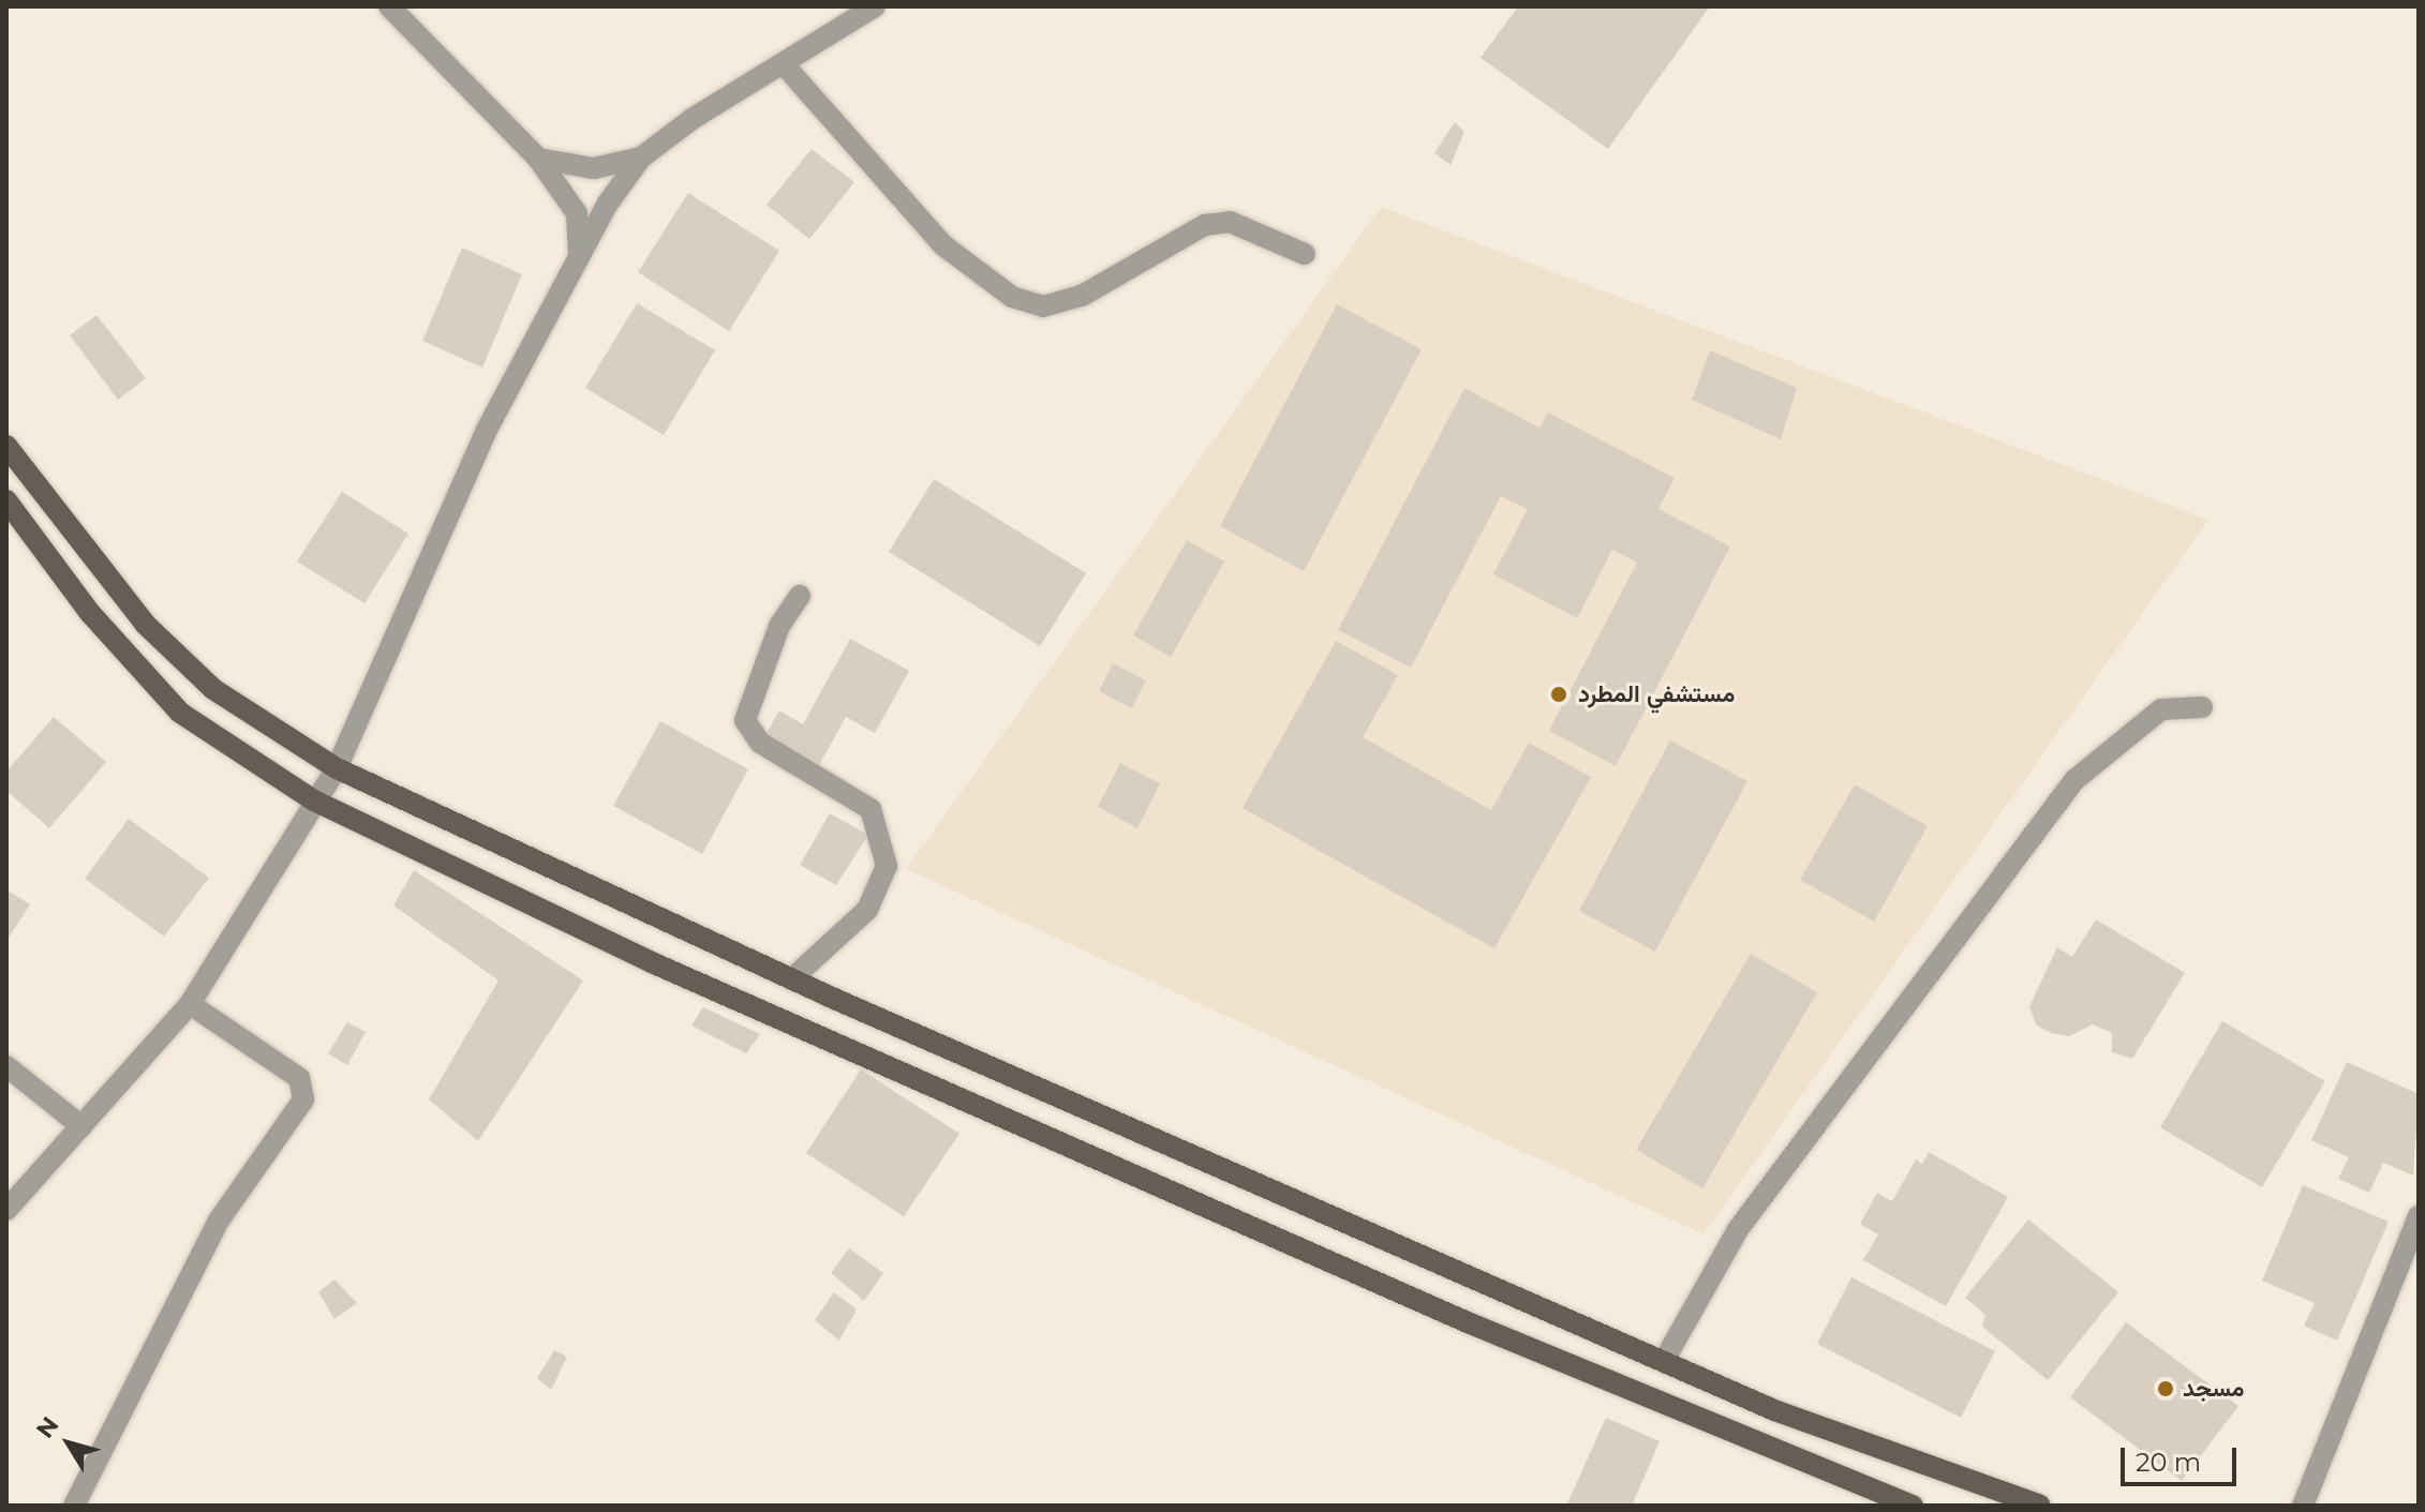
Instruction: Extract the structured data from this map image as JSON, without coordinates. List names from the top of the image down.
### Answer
{
  "places": ["مستشفي المطرد", "مسجد"],
  "scale_bar": "20 m",
  "north": "top left"
}
